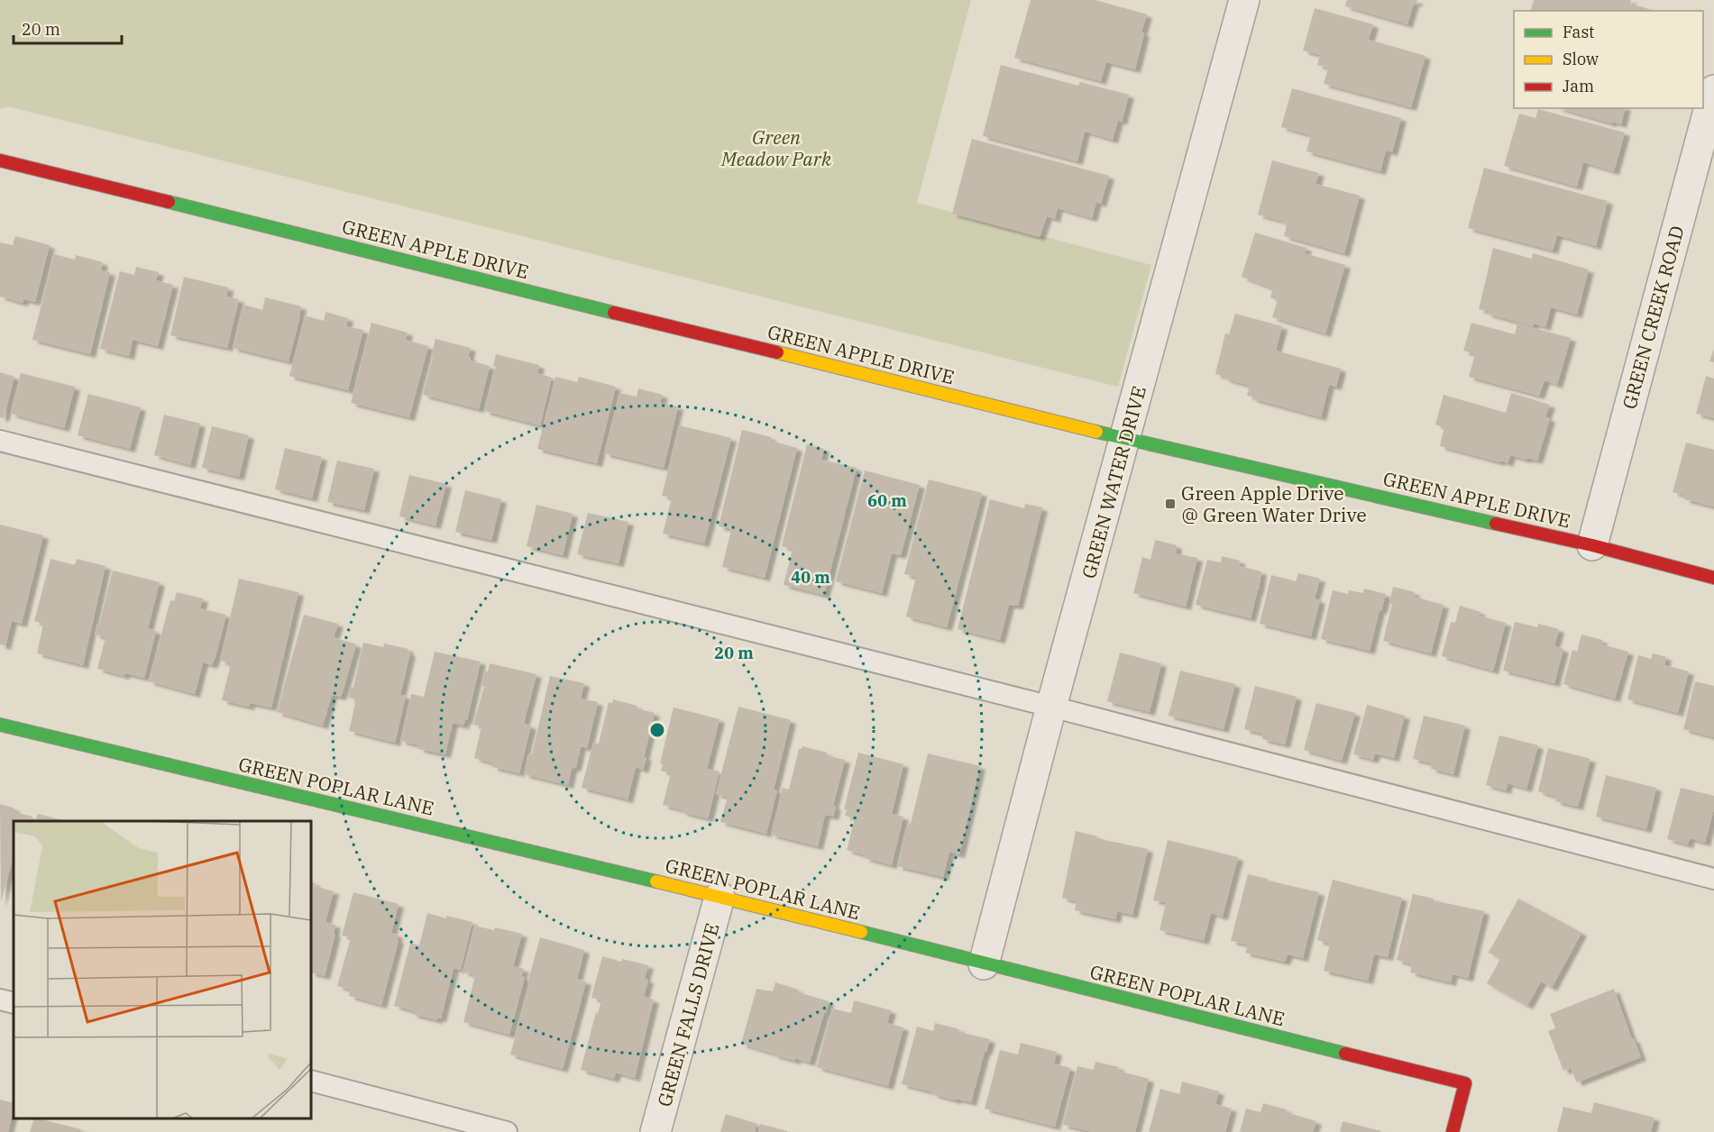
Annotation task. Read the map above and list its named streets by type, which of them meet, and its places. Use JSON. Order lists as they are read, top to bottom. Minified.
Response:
{"streets":{"street":["GREEN APPLE DRIVE","GREEN CREEK ROAD","GREEN WATER DRIVE","GREEN POPLAR LANE","GREEN FALLS DRIVE"]},"crossings":[["GREEN APPLE DRIVE","GREEN CREEK ROAD"],["GREEN APPLE DRIVE","GREEN WATER DRIVE"],["GREEN WATER DRIVE","GREEN POPLAR LANE"],["GREEN POPLAR LANE","GREEN FALLS DRIVE"]],"parks":["Green Meadow Park"],"places":{"transit":["Green Apple Drive @ Green Water Drive"]},"legend":["Fast","Slow","Jam"],"scale_bar":"20 m","rings":["60 m","40 m","20 m"]}
